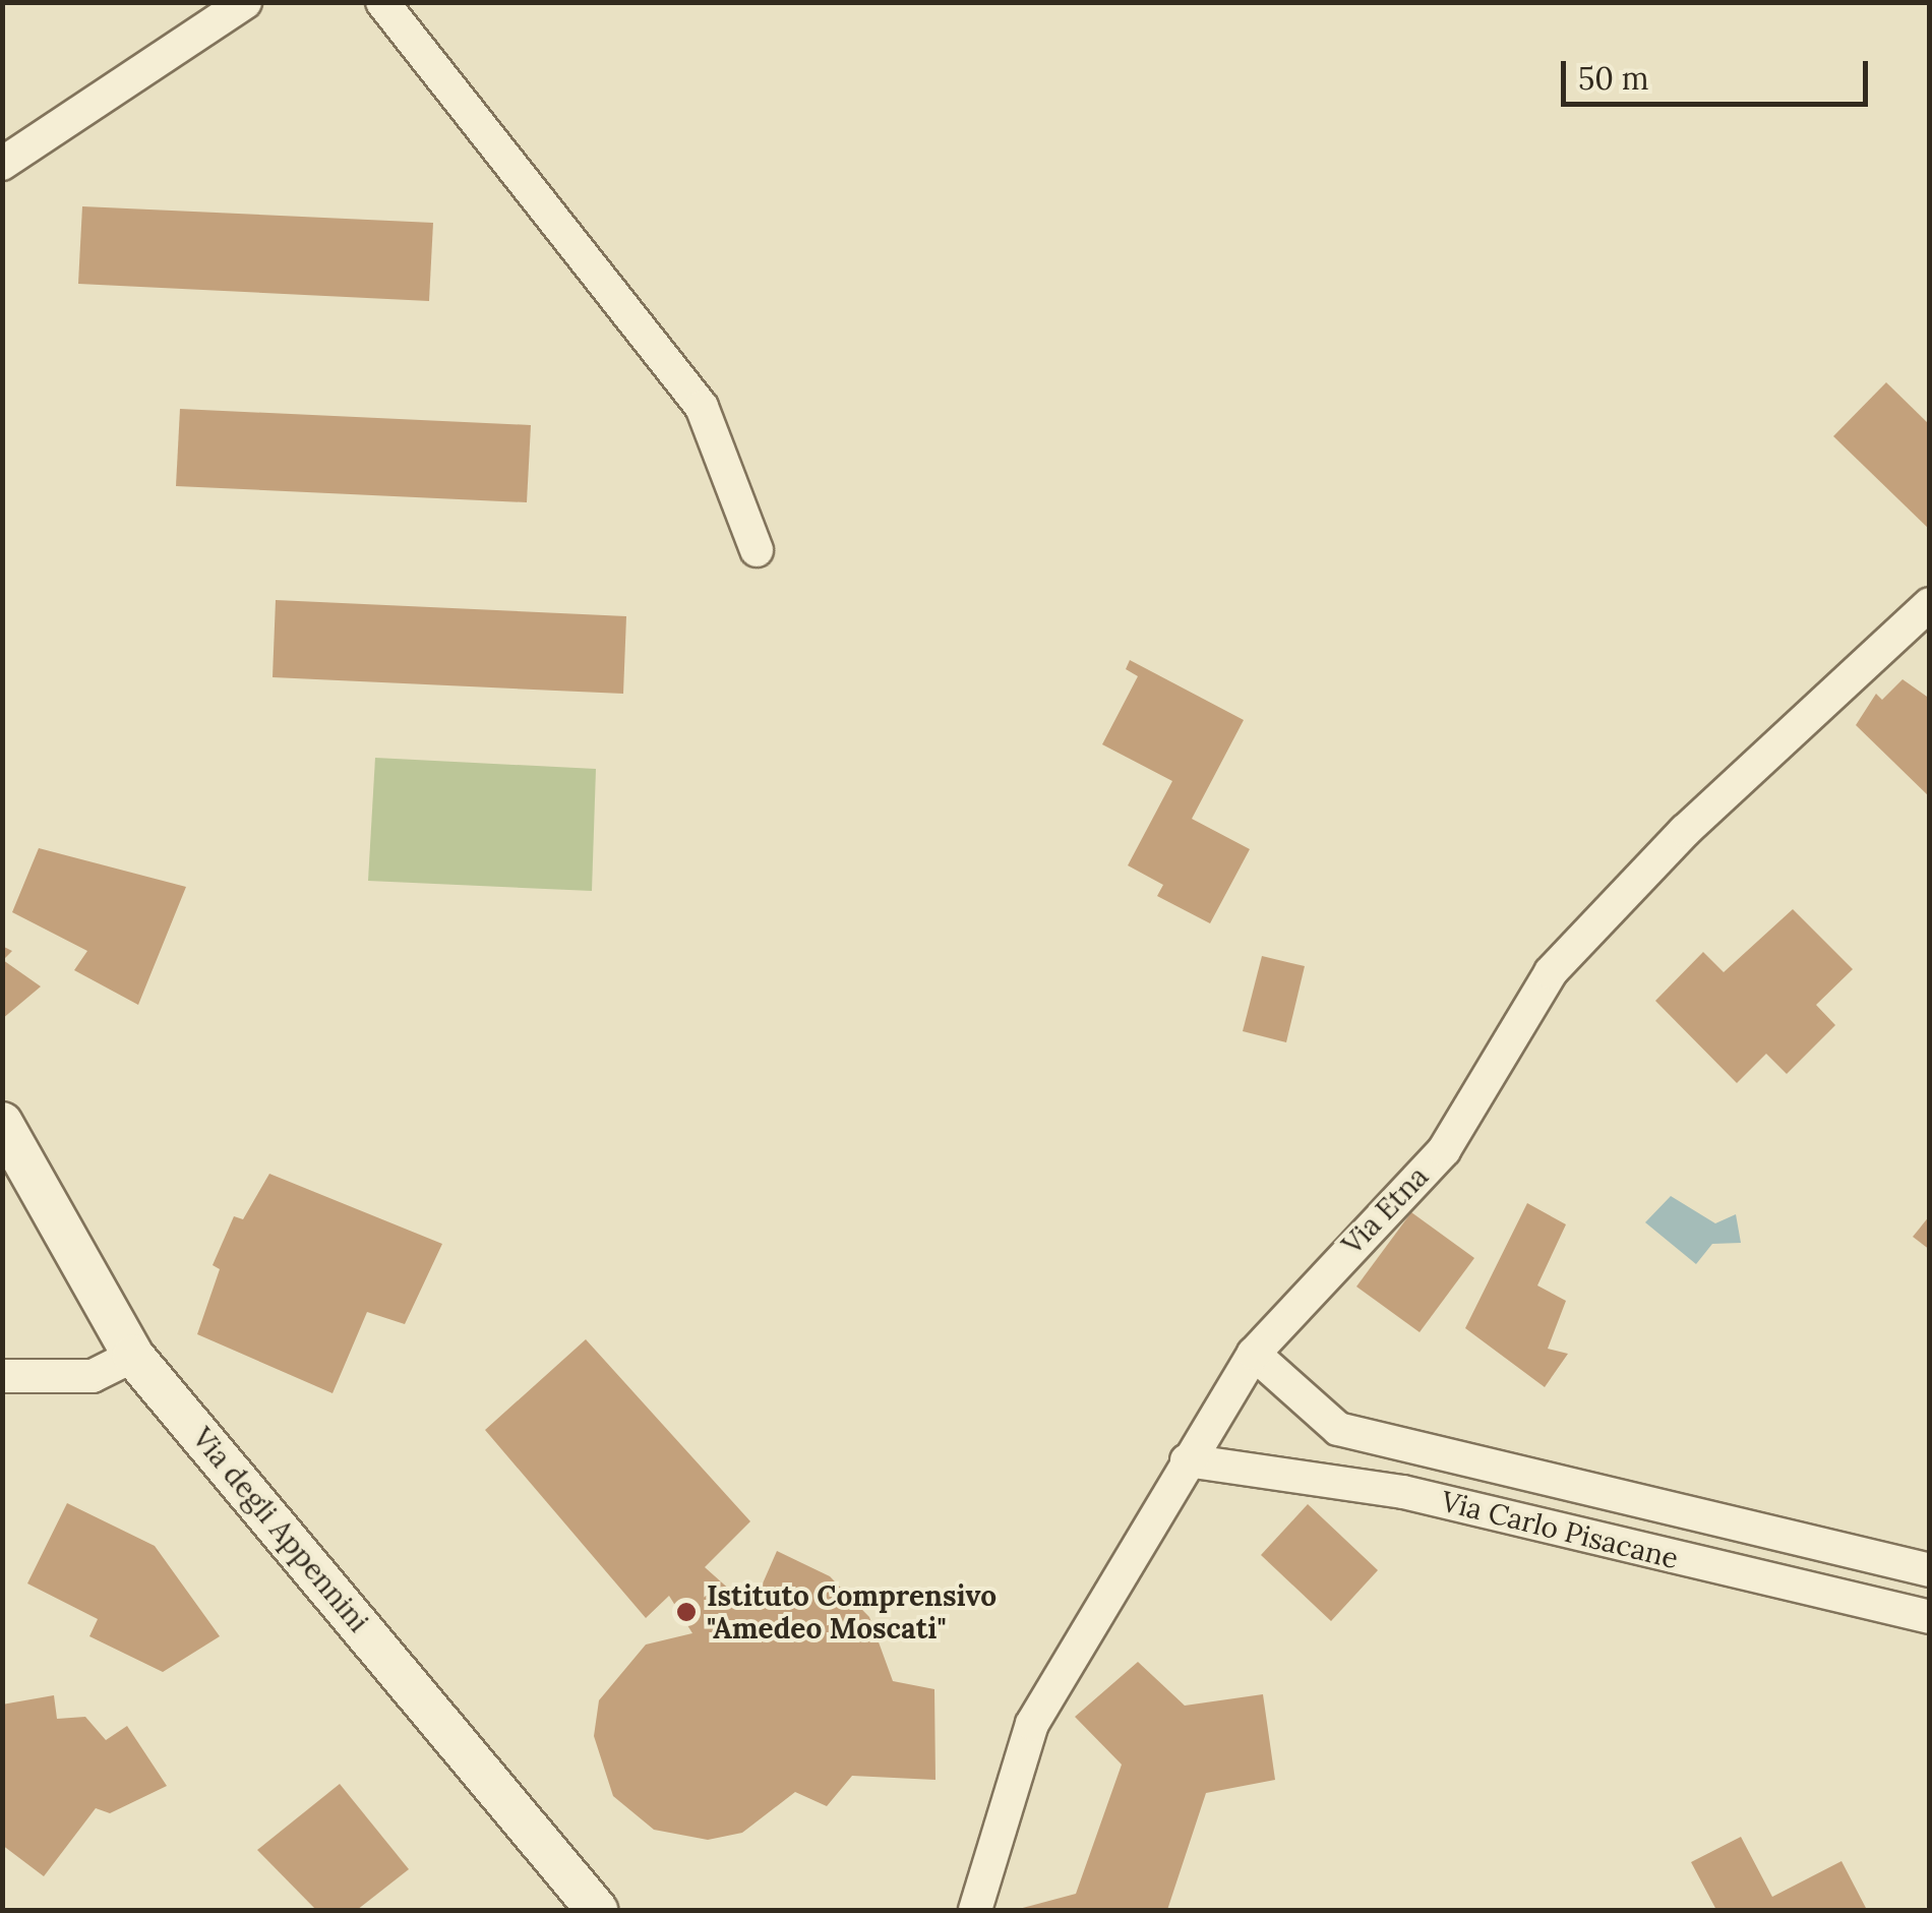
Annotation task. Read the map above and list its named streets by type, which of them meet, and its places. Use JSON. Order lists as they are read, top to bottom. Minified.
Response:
{"streets":{"street":["Via Etna","Via degli Appennini","Via Carlo Pisacane"]},"crossings":[["Via Etna","Via Carlo Pisacane"]],"places":["Istituto Comprensivo \"Amedeo Moscati\""],"scale_bar":"50 m"}
